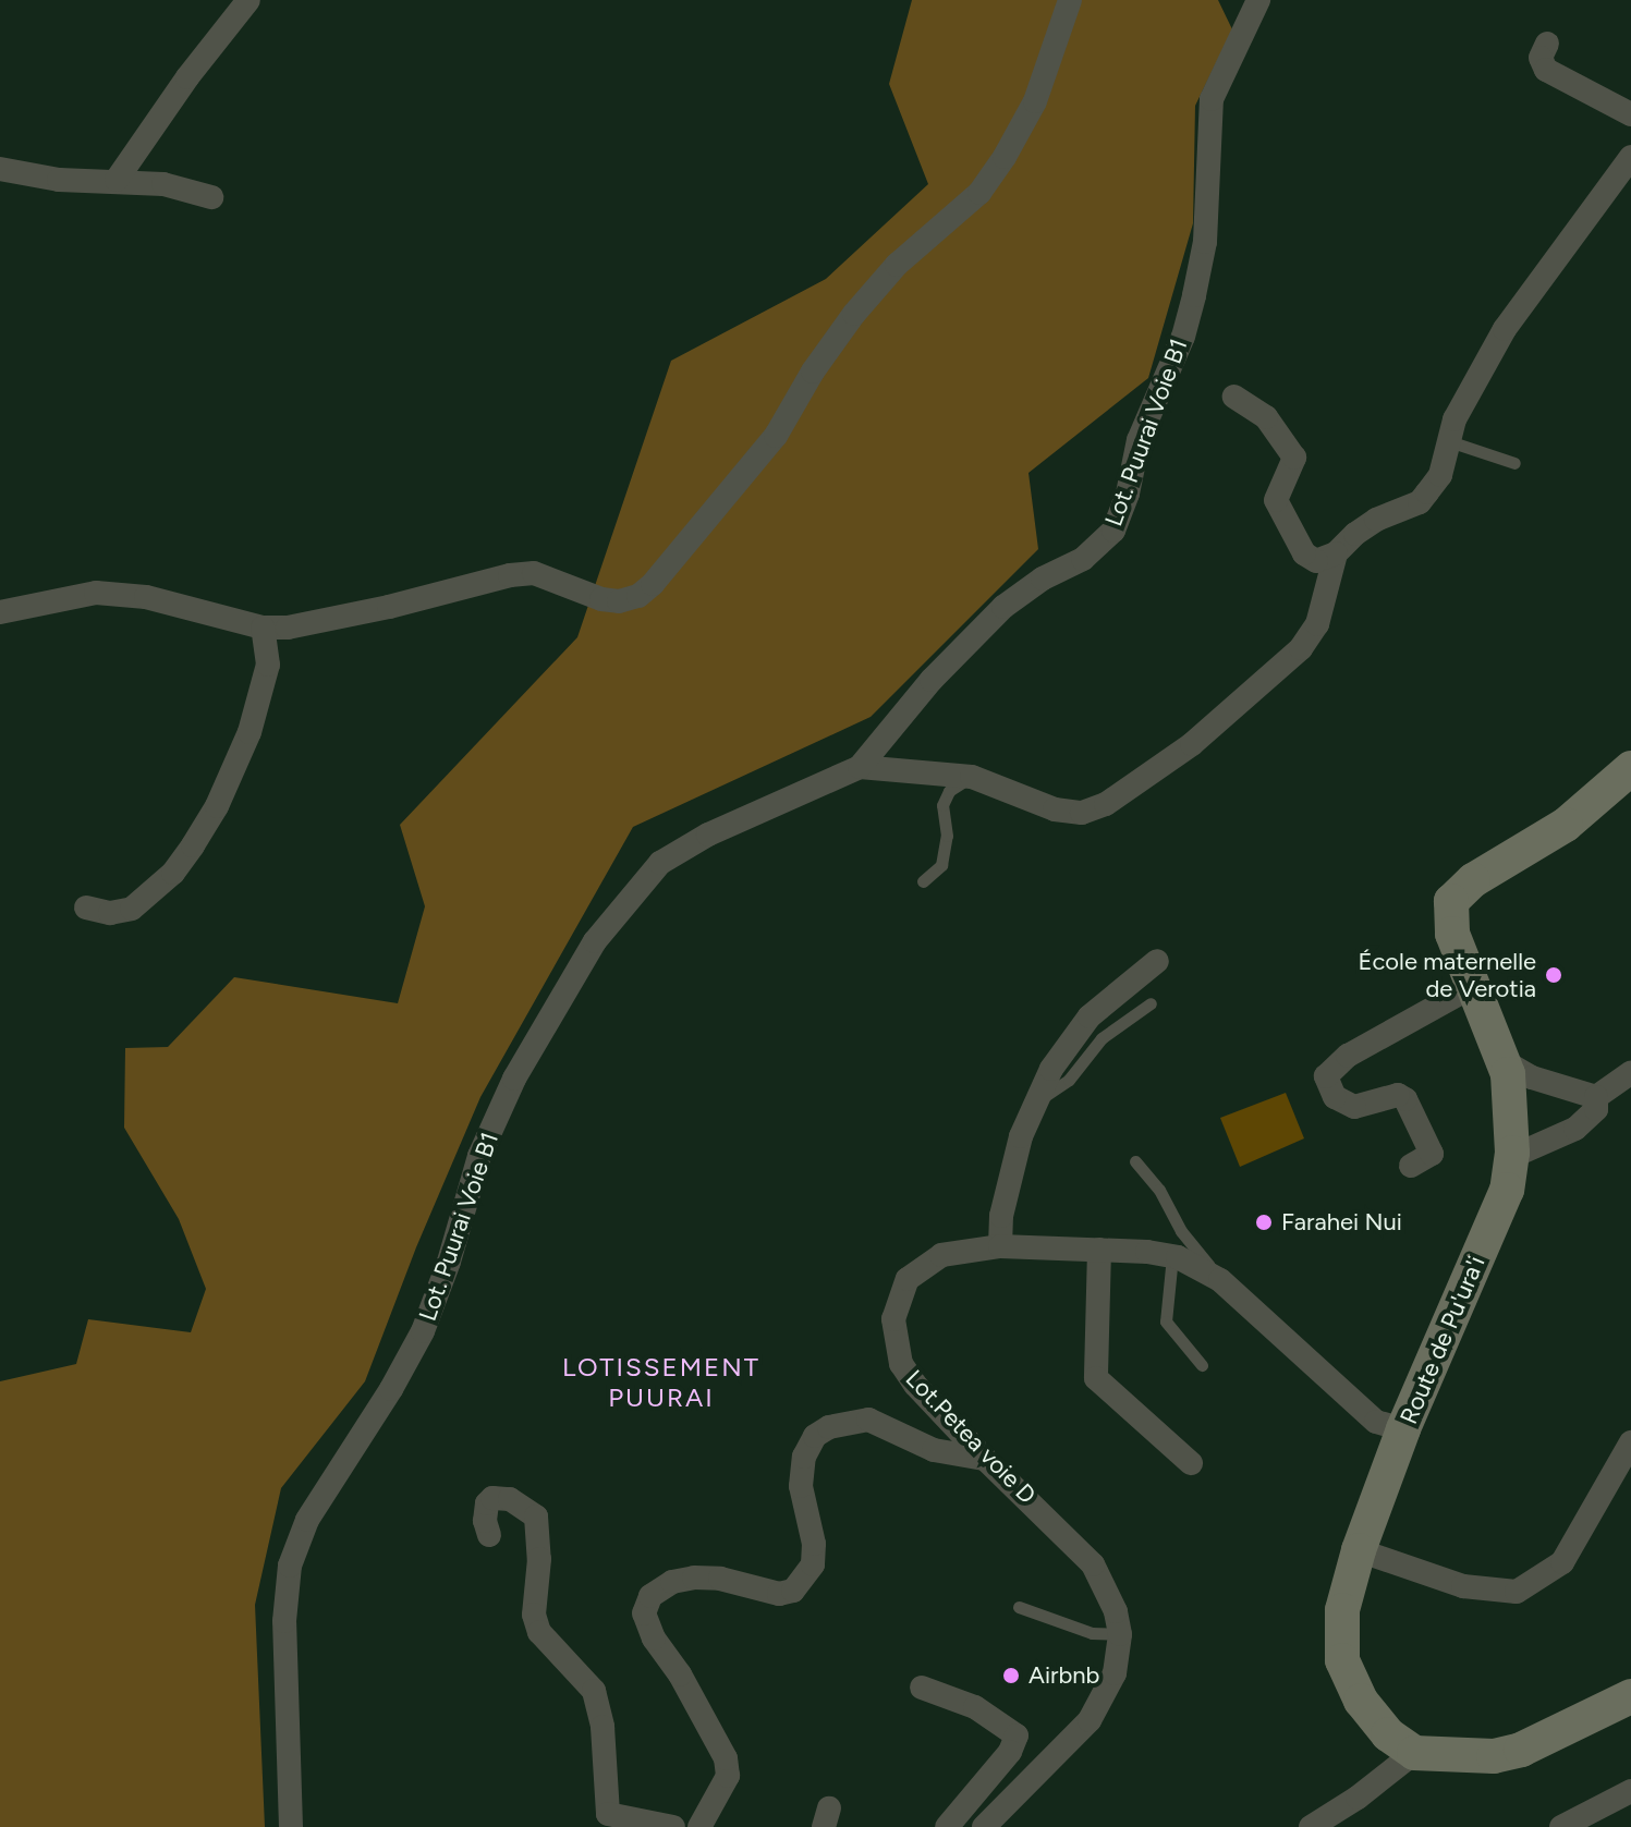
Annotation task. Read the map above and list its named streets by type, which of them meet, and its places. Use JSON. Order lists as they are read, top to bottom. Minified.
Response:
{"streets":{"main road":["Route de Pu'ura'i"],"street":["Lot. Puurai Voie B1","Lot.Petea voie D"]},"crossings":[["Route de Pu'ura'i","Lot.Petea voie D"]],"districts":["LOTISSEMENT PUURAI"],"places":["École maternelle de Verotia","Farahei Nui","Airbnb"]}
